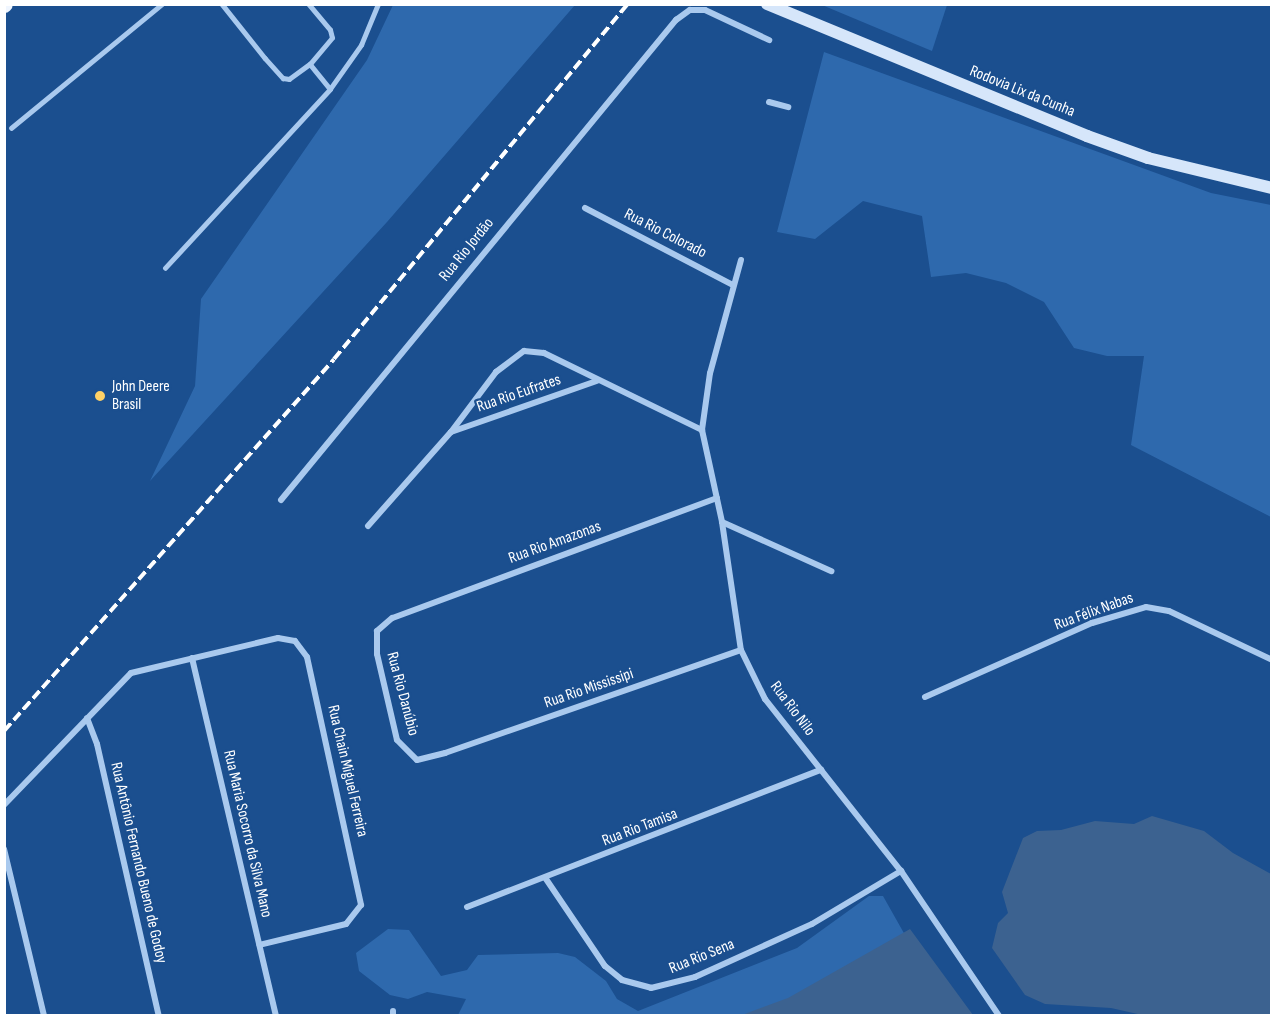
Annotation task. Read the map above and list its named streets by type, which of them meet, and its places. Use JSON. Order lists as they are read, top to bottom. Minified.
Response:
{"streets":{"main road":["Rodovia Lix da Cunha"],"street":["Rua Rio Colorado","Rua Rio Jordão","Rua Rio Eufrates","Rua Rio Amazonas","Rua Félix Nabas","Rua Rio Mississipi","Rua Rio Danúbio","Rua Rio Nilo","Rua Chain Miguel Ferreira","Rua Rio Tamisa","Rua Maria Socorro da Silva Mano","Rua Antônio Fernando Bueno de Godoy","Rua Rio Sena"]},"crossings":[["Rua Rio Colorado","Rua Rio Nilo"],["Rua Rio Eufrates","Rua Rio Nilo"],["Rua Rio Amazonas","Rua Rio Danúbio"],["Rua Rio Amazonas","Rua Rio Nilo"],["Rua Rio Mississipi","Rua Rio Danúbio"],["Rua Rio Mississipi","Rua Rio Nilo"],["Rua Rio Nilo","Rua Rio Tamisa"],["Rua Rio Nilo","Rua Rio Sena"],["Rua Chain Miguel Ferreira","Rua Maria Socorro da Silva Mano"],["Rua Rio Tamisa","Rua Rio Sena"]],"places":["John Deere Brasil"]}
